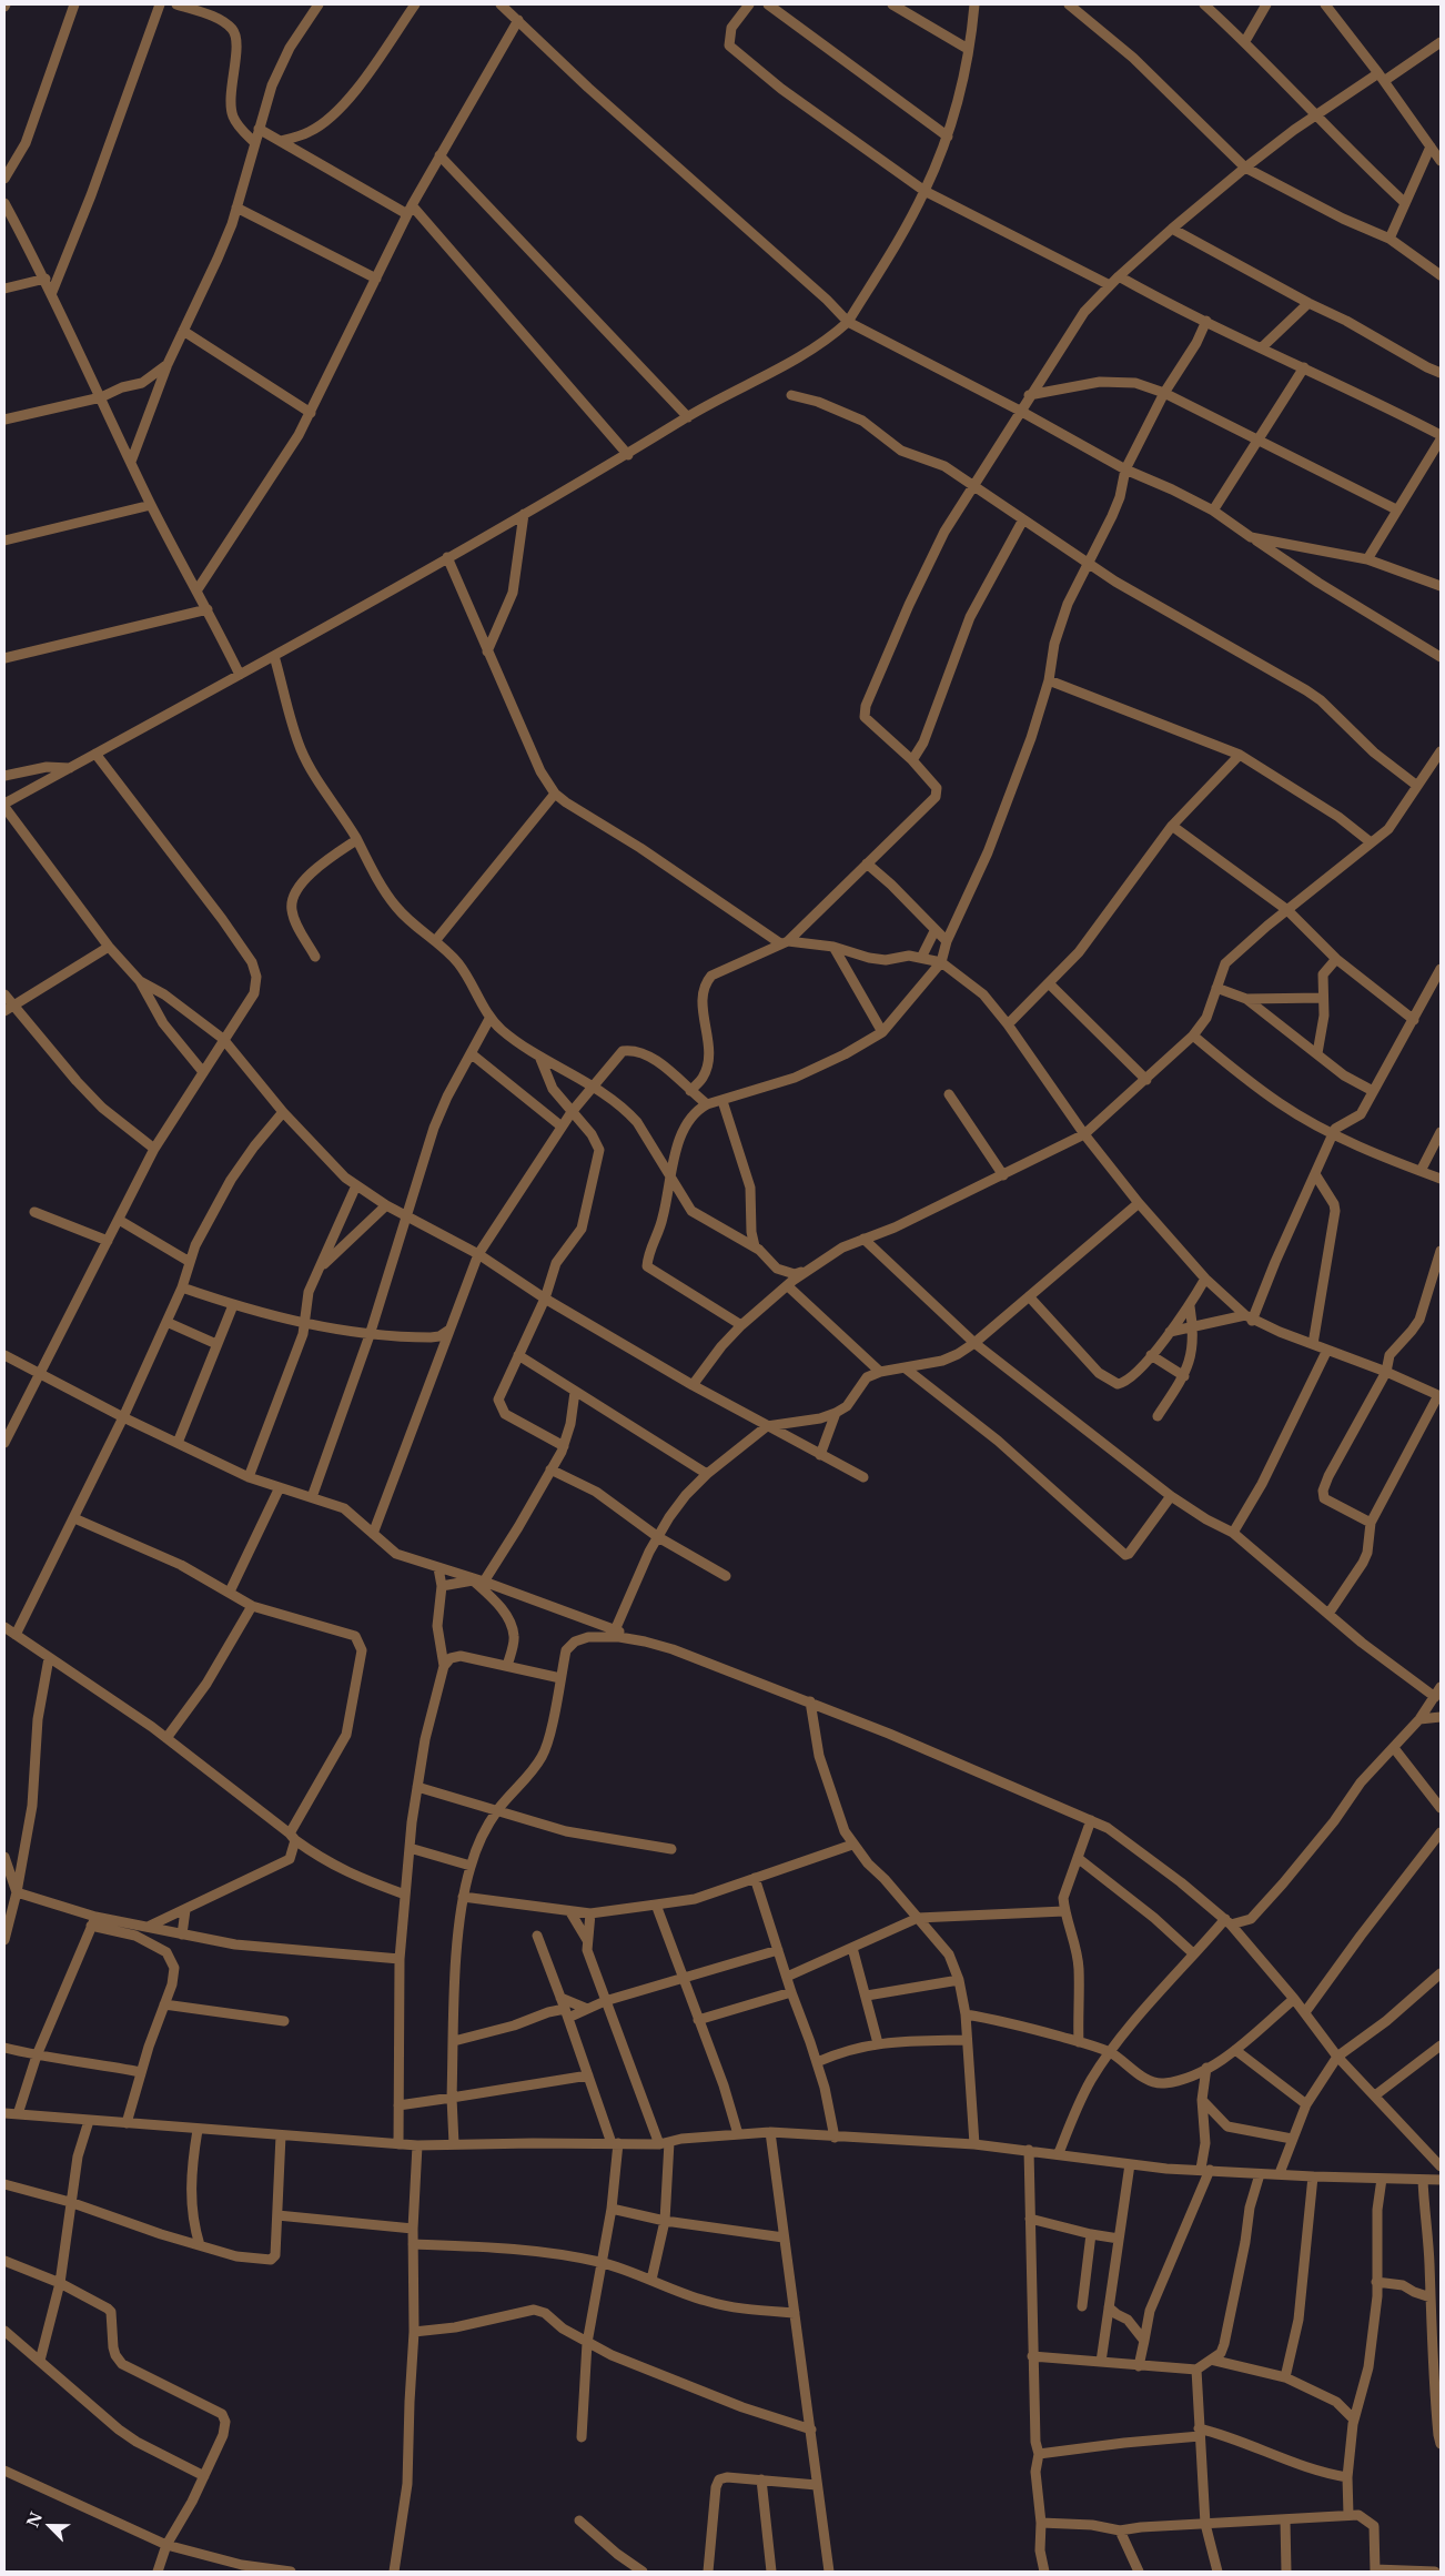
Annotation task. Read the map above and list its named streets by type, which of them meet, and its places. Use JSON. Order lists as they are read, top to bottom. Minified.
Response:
{"north":"top left"}
